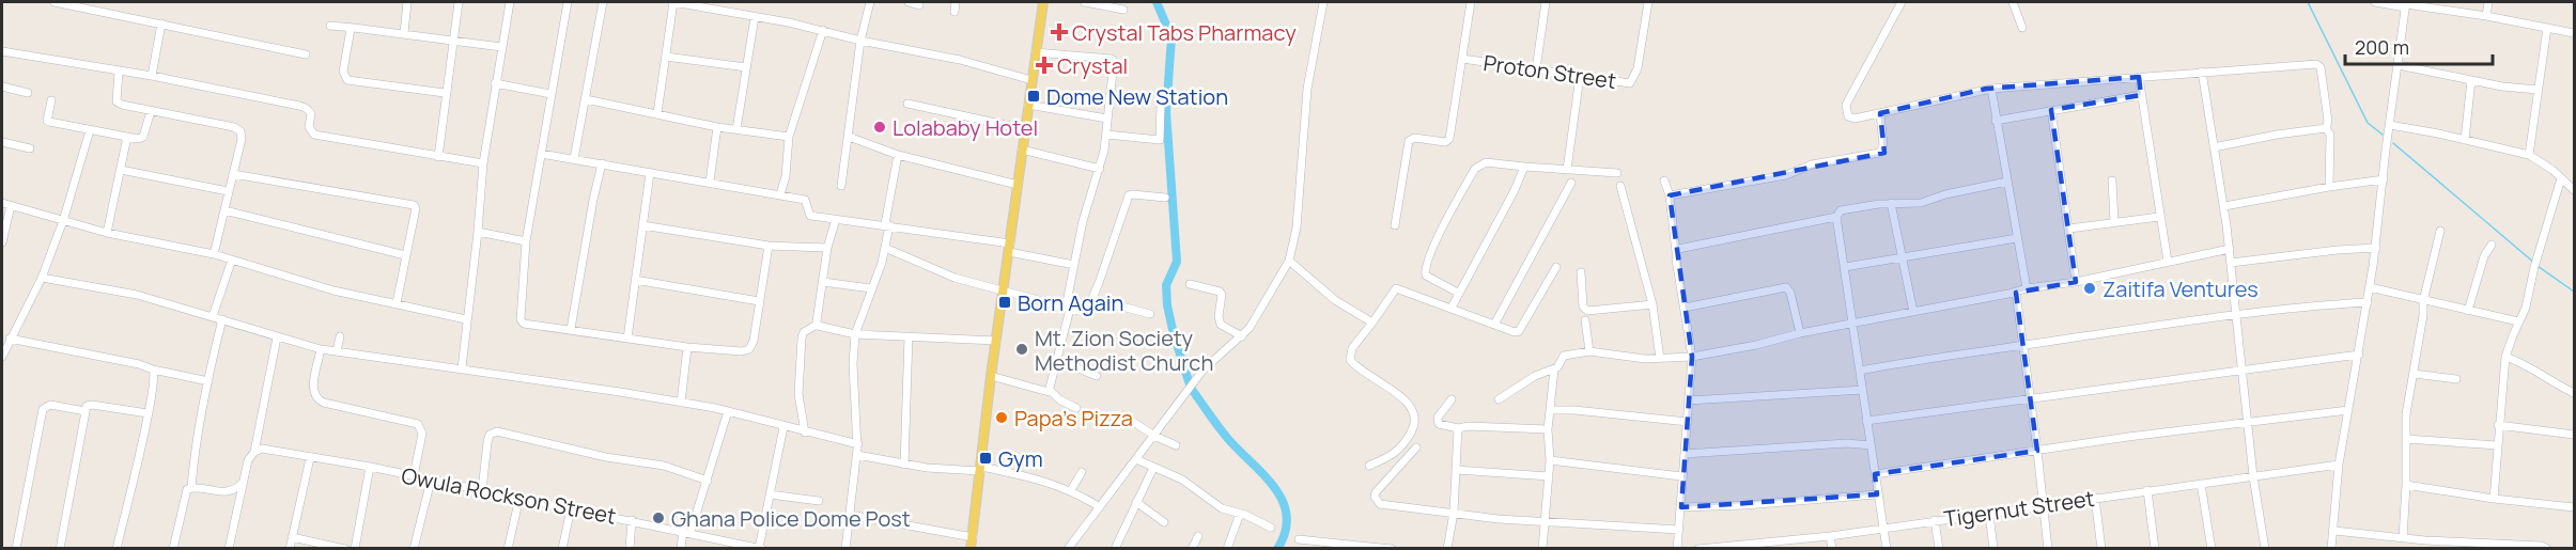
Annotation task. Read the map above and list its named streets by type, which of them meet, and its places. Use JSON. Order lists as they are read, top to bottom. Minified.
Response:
{"streets":{"street":["Proton Street","Owula Rockson Street","Tigernut Street"]},"places":{"health":["Crystal Tabs Pharmacy","Crystal"],"transit":["Dome New Station","Born Again","Gym"],"other":["Lolababy Hotel","Zaitifa Ventures","Mt. Zion Society Methodist Church","Papa's Pizza","Ghana Police Dome Post"]},"scale_bar":"200 m"}
